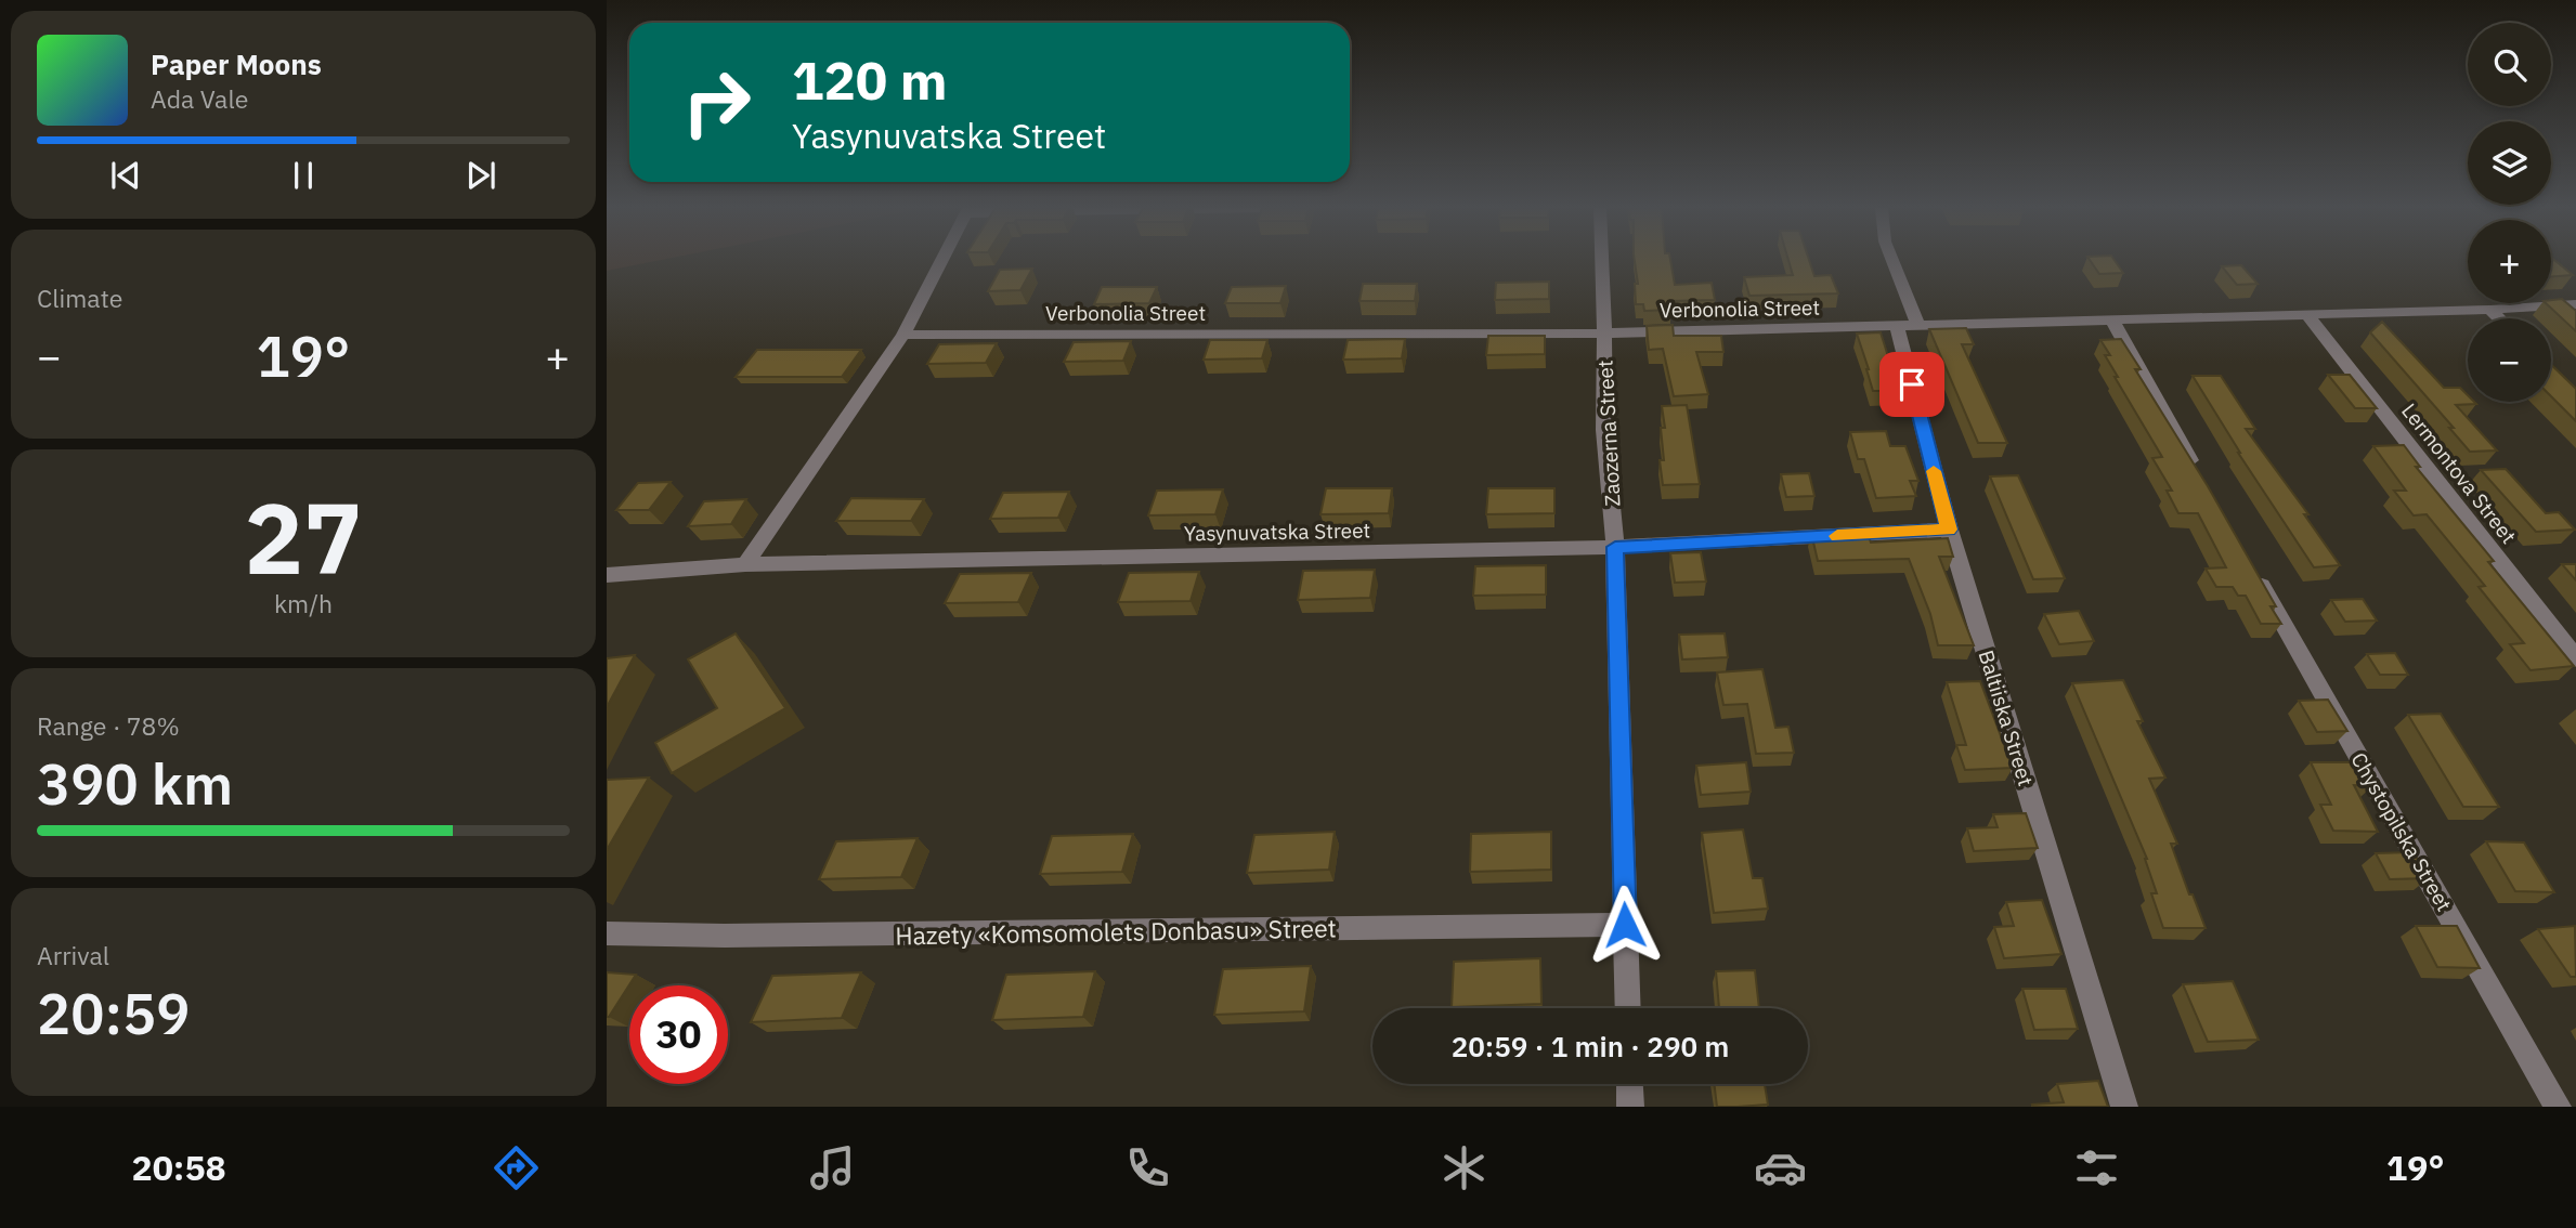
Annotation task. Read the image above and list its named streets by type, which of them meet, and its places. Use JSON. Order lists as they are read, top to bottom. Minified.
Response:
{"streets":{"street":["Verbonolia Street","Zaozerna Street","Lermontova Street","Yasynuvatska Street","Baltiiska Street","Chystopilska Street","Hazety «Komsomolets Donbasu» Street"]},"crossings":[["Verbonolia Street","Zaozerna Street"],["Verbonolia Street","Lermontova Street"],["Verbonolia Street","Baltiiska Street"],["Zaozerna Street","Yasynuvatska Street"],["Zaozerna Street","Hazety «Komsomolets Donbasu» Street"],["Yasynuvatska Street","Baltiiska Street"]],"page":{"map_buttons":["+","−"],"turn":["120 m","Yasynuvatska Street"],"song":["Paper Moons","Ada Vale"],"tile":["Climate",["27","km/h"],["Range · 78%","390 km"],["Arrival","20:59"]],"heat":["−","19°","+"],"limit":"30","trip":"20:59 · 1 min · 290 m","tabs":["20:58","19°"]}}
